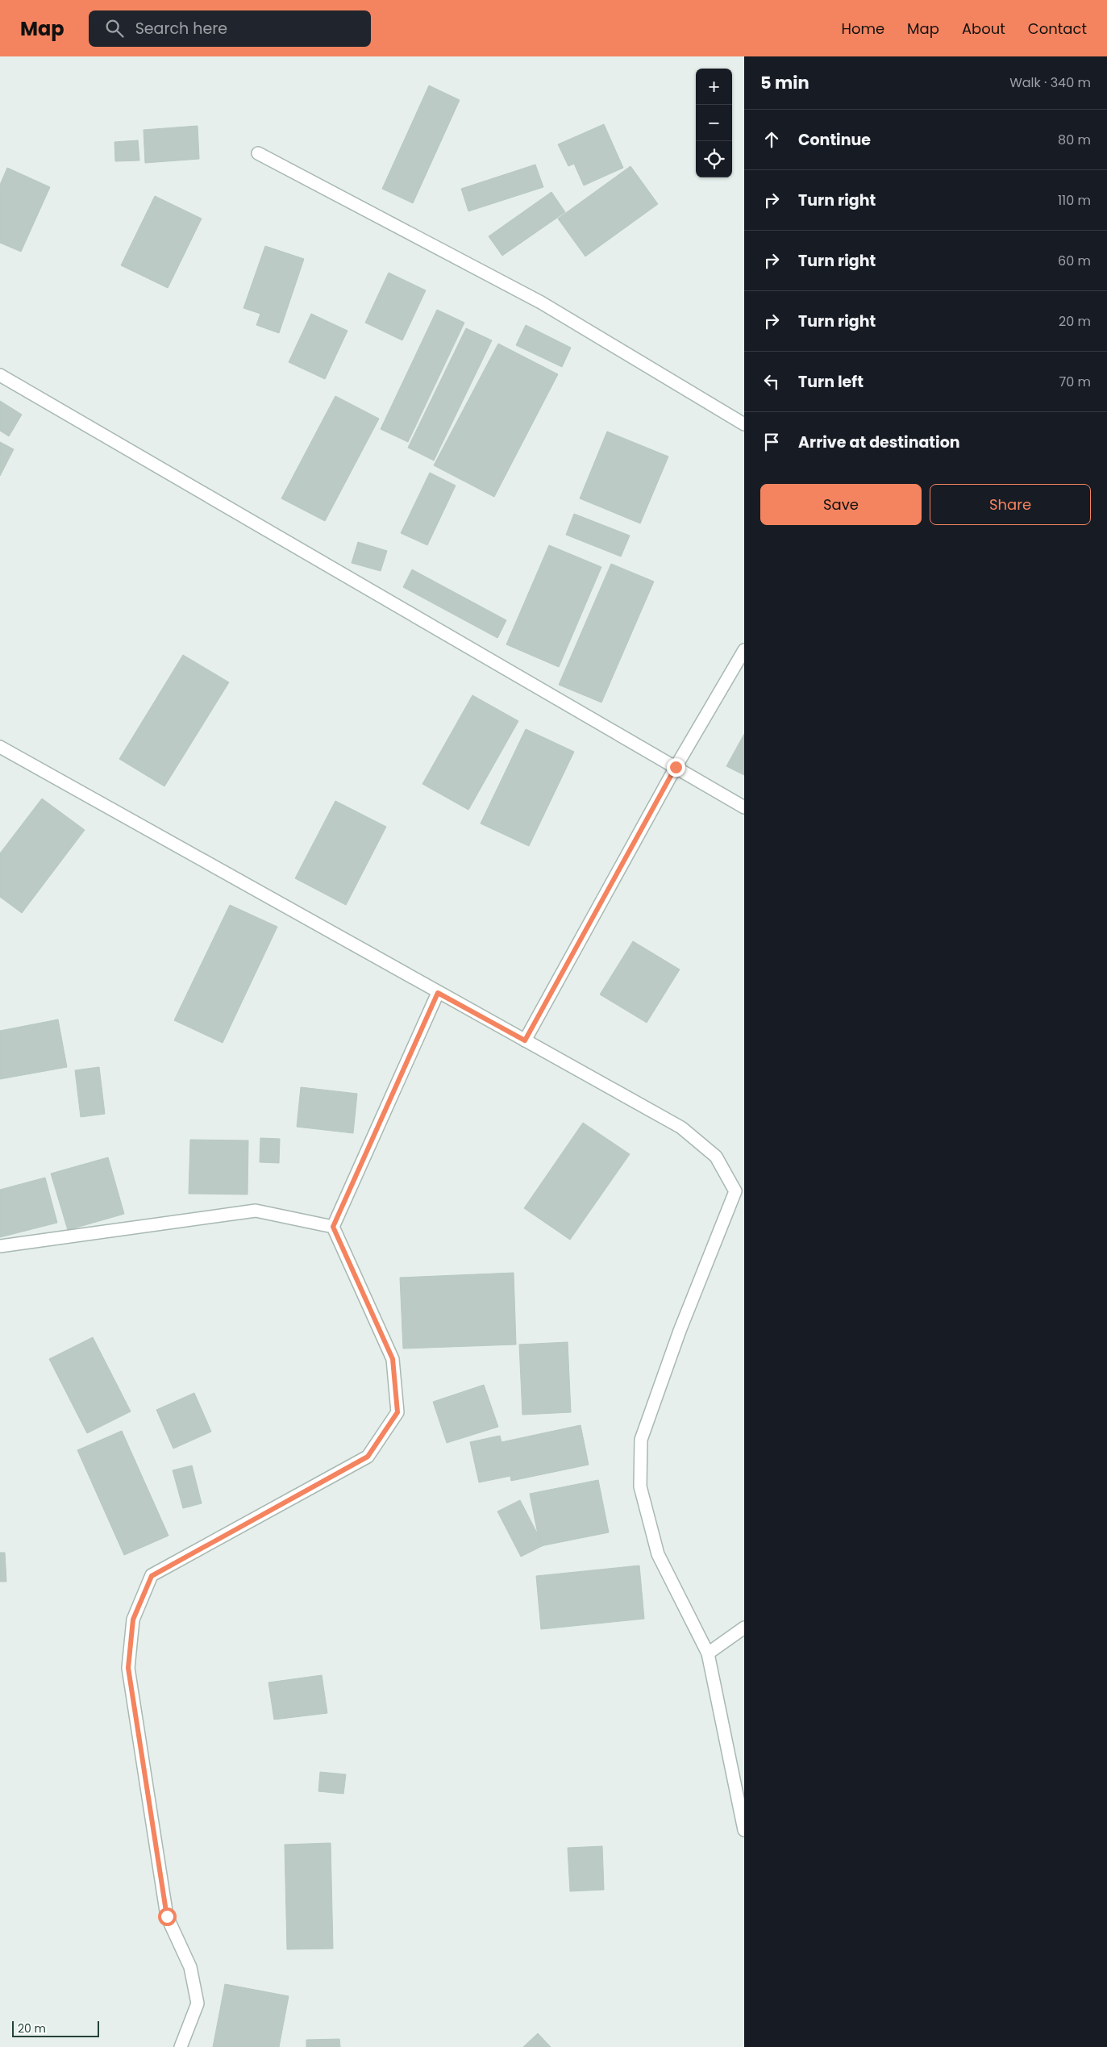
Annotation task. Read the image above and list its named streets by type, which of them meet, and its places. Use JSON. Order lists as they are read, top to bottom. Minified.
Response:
{"scale_bar":"20 m","page":{"header":"Map","search":"Search here","nav":["Home","Map","About","Contact"],"heading":["5 min","Walk · 340 m"],"map_buttons":["+","−"],"list":[["Continue","80 m"],["Turn right","110 m"],["Turn right","60 m"],["Turn right","20 m"],["Turn left","70 m"],"Arrive at destination"],"buttons":["Save","Share"],"scale":"20 m"}}
